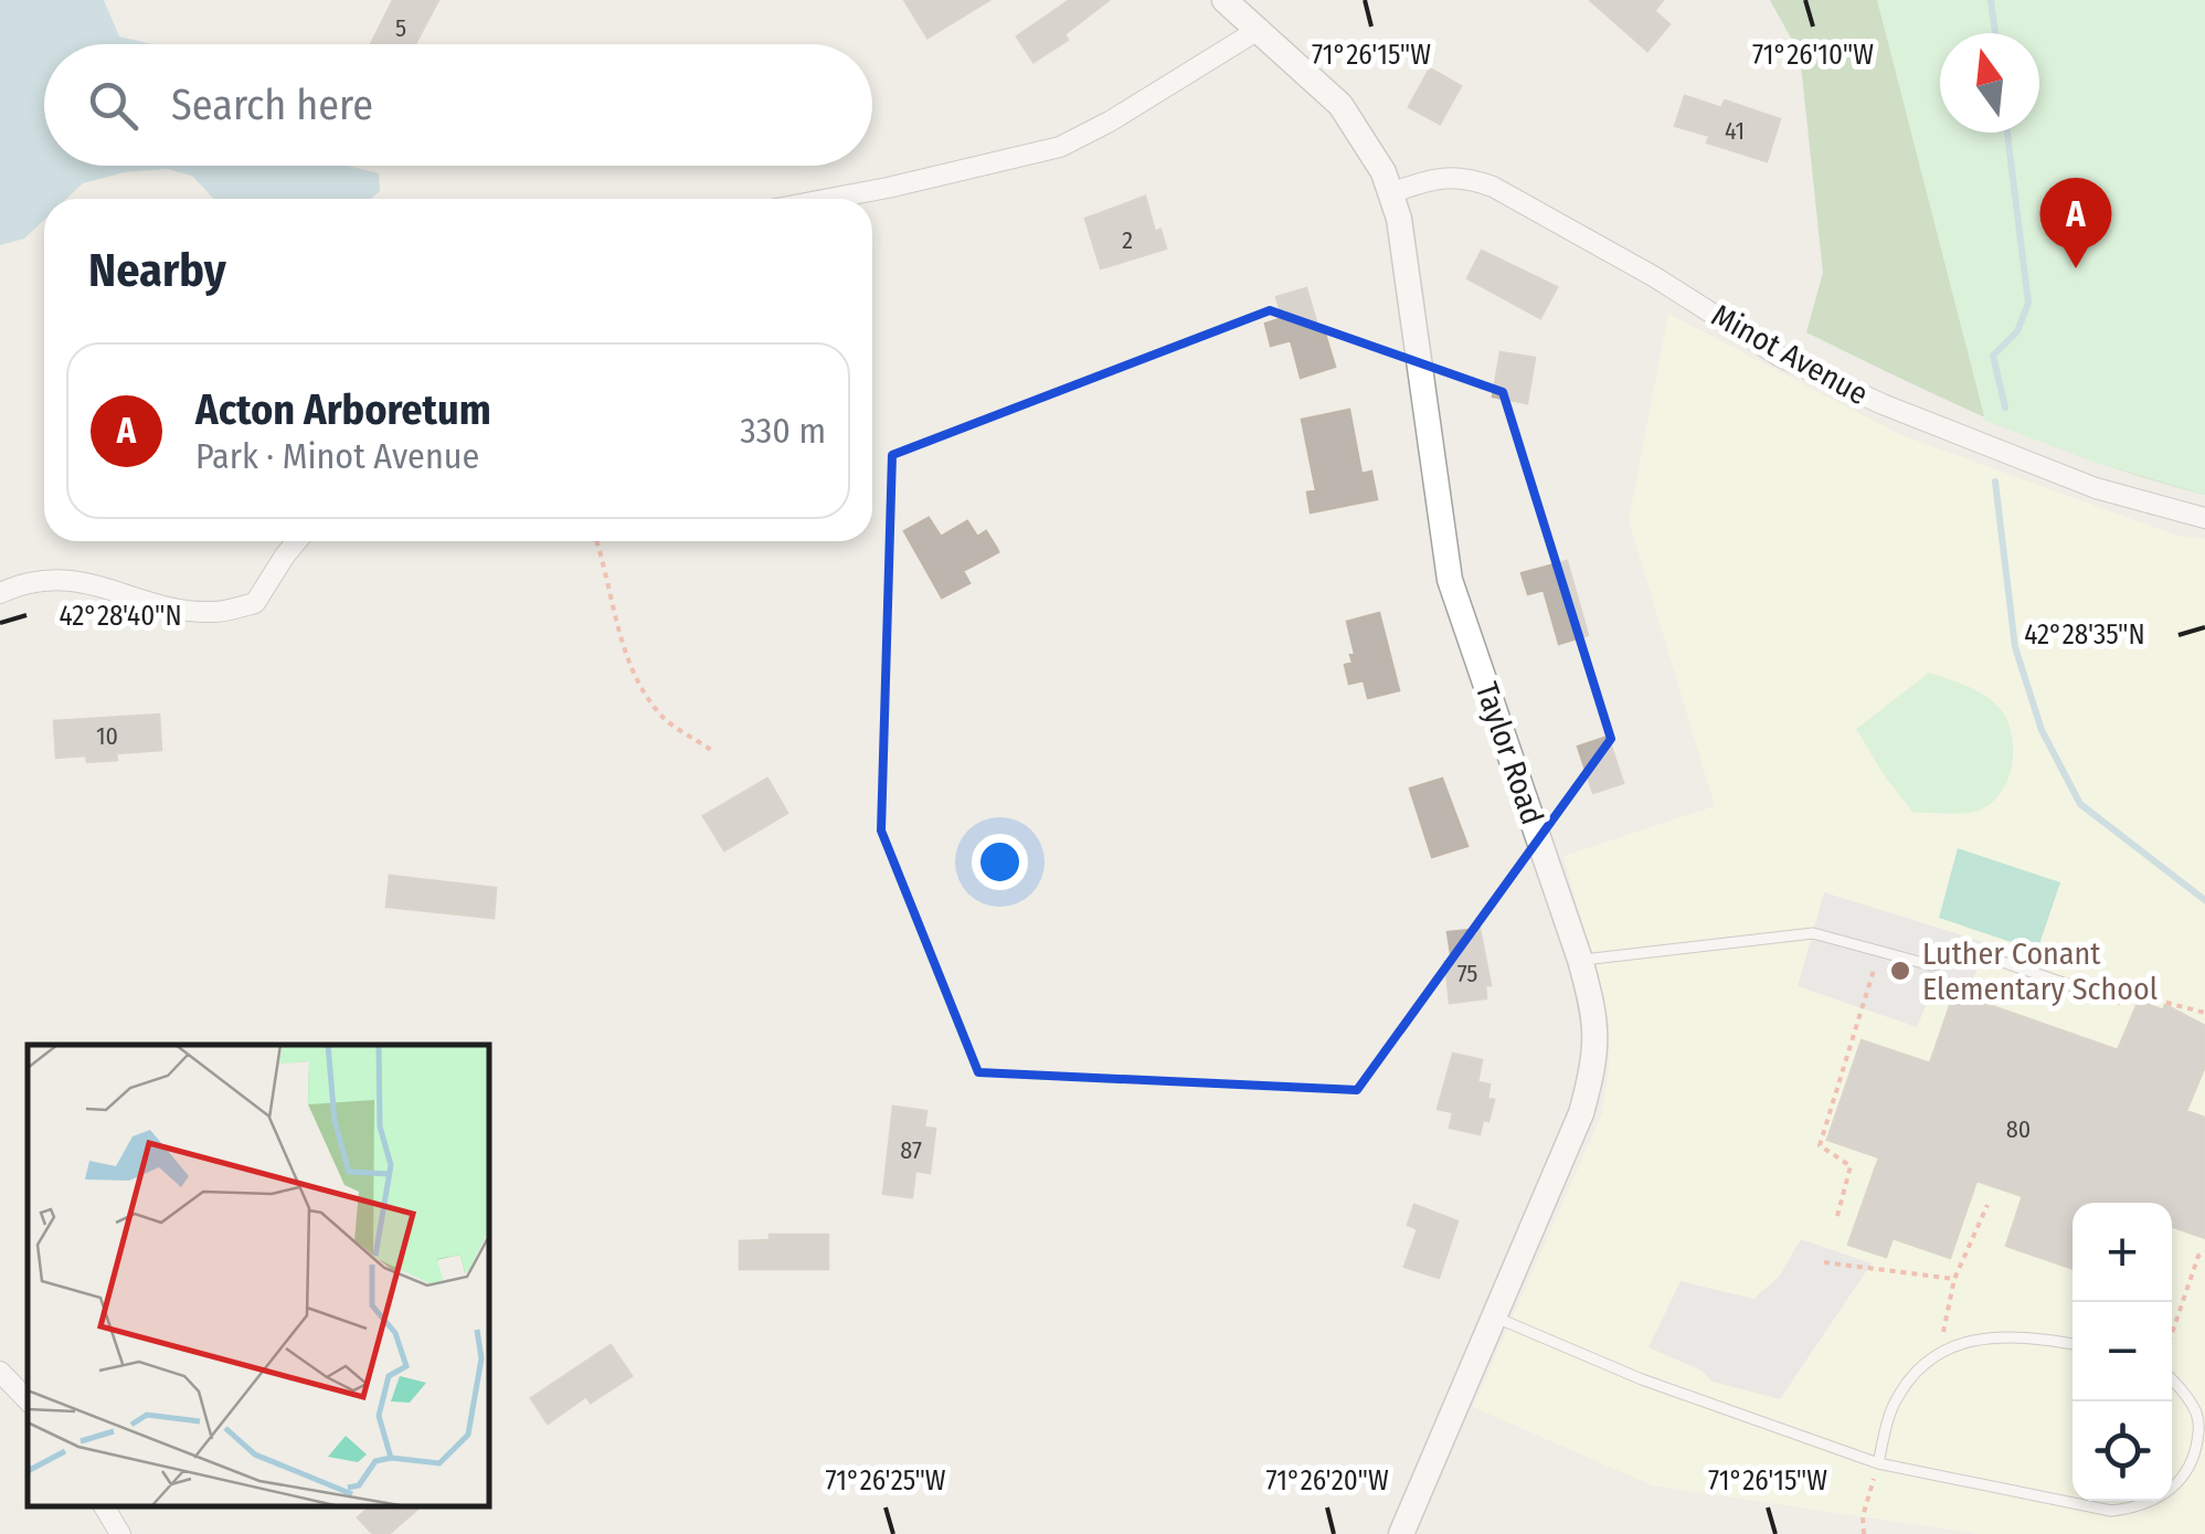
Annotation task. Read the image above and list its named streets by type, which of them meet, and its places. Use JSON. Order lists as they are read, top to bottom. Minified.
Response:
{"streets":{"street":["Minot Avenue","Taylor Road"]},"crossings":[["Minot Avenue","Taylor Road"]],"places":["Luther Conant Elementary School"],"house_numbers":["5","41","2","10","75","80","87"],"north":"top","page":{"search":"Search here","pins":"A","heading":"Nearby","list":[{"mark":"A","name":"Acton Arboretum","note":"Park · Minot Avenue","value":"330 m"}],"map_buttons":["+","−"]},"coordinates":["71°26'15\"W","71°26'10\"W","42°28'40\"N","42°28'35\"N","71°26'25\"W","71°26'20\"W"]}
